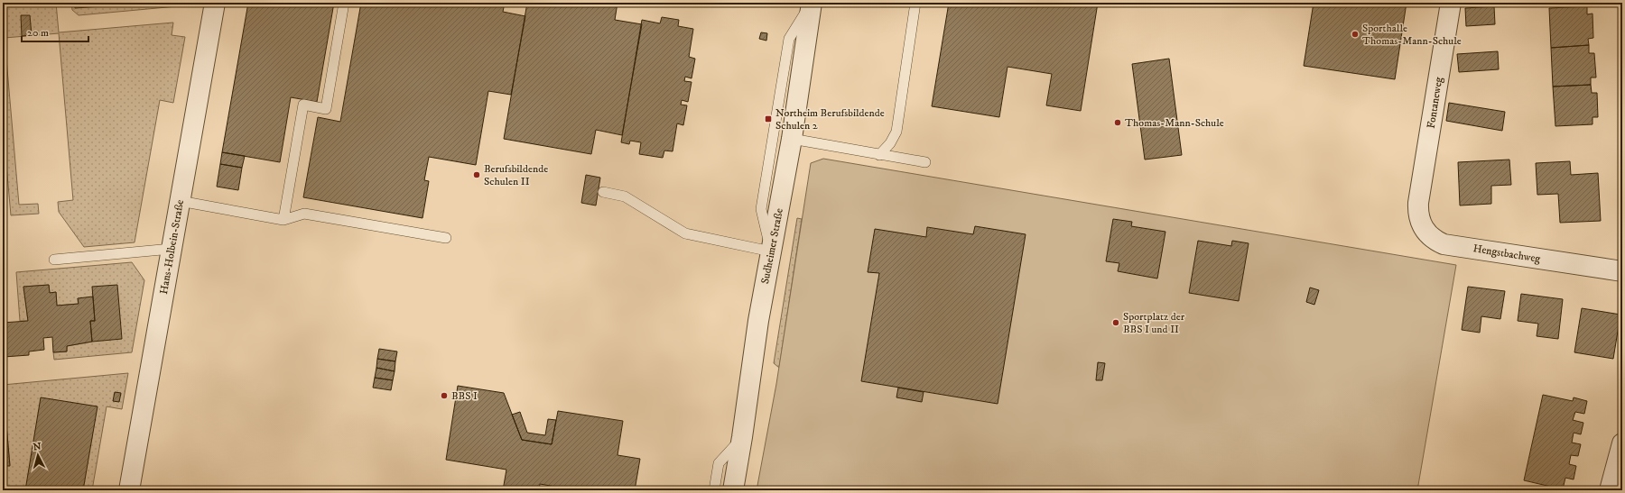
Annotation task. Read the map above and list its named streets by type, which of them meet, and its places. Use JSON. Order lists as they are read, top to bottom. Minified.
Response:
{"streets":{"street":["Fontaneweg","Sudheimer Straße","Hans-Holbein-Straße","Hengstbachweg"]},"crossings":[["Fontaneweg","Hengstbachweg"]],"places":{"other":["Sporthalle Thomas-Mann-Schule","Thomas-Mann-Schule","Berufsbildende Schulen II","Sportplatz der BBS I und II","BBS I"],"transit":["Northeim Berufsbildende Schulen 2"]},"scale_bar":"20 m","north":"top"}
